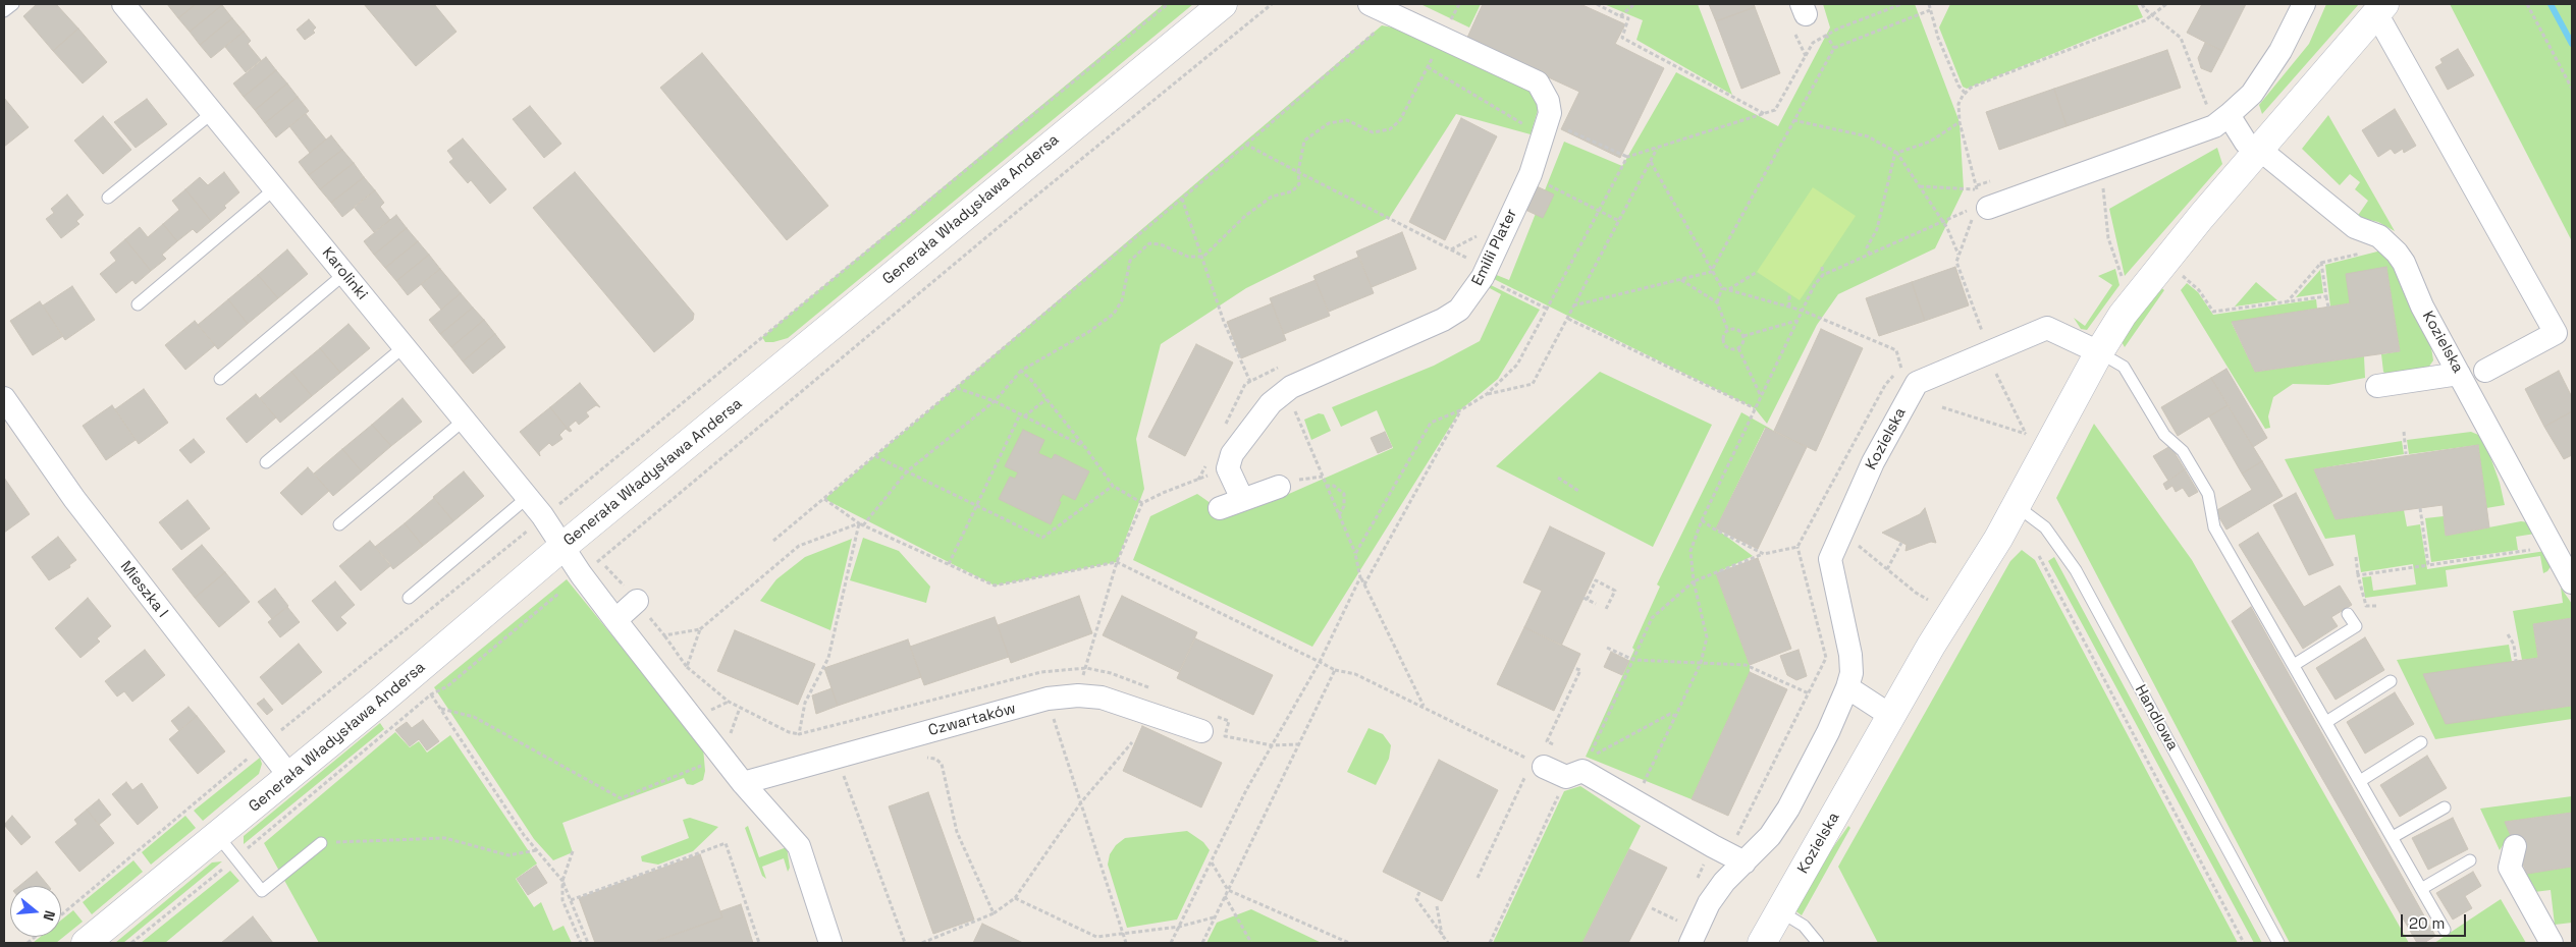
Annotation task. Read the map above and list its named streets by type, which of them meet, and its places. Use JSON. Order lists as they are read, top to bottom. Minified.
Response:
{"streets":{"street":["Generała Władysława Andersa","Emilii Plater","Karolinki","Kozielska","Mieszka I","Czwartaków"],"lane":["Handlowa"]},"crossings":[["Generała Władysława Andersa","Karolinki"],["Generała Władysława Andersa","Mieszka I"],["Kozielska","Handlowa"]],"scale_bar":"20 m","north":"right"}
